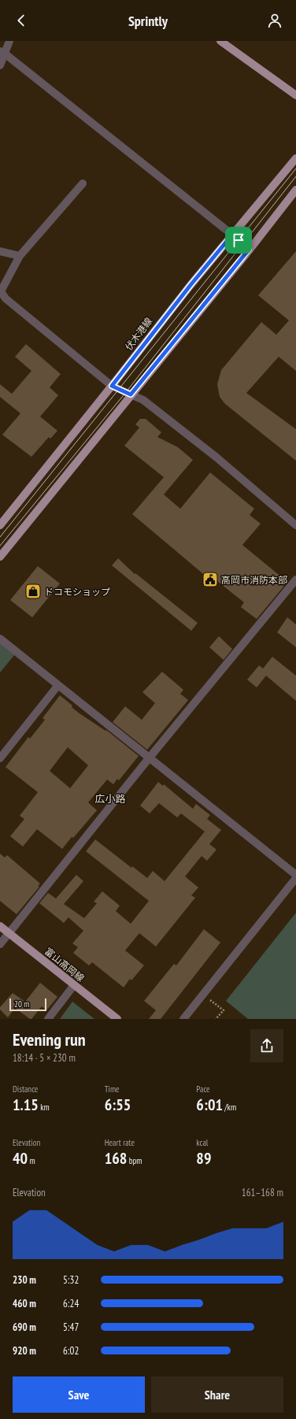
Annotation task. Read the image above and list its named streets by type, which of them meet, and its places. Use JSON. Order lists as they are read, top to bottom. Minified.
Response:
{"streets":{"main road":["伏木港線","富山高岡線"]},"districts":["広小路"],"places":{"public building":["高岡市消防本部"],"shop":["ドコモショップ"]},"scale_bar":"20 m","page":{"header":"Sprintly","scale":"20 m","heading":["Evening run","18:14 · 5 × 230 m"],"stats":[["Distance","1.15 km"],["Time","6:55"],["Pace","6:01 /km"],["Elevation","40 m"],["Heart rate","168 bpm"],["kcal","89"]],"chart":["Elevation","161–168 m"],"list":[{"name":"230 m","note":"5:32"},{"name":"460 m","note":"6:24"},{"name":"690 m","note":"5:47"},{"name":"920 m","note":"6:02"}],"buttons":["Save","Share"]}}
